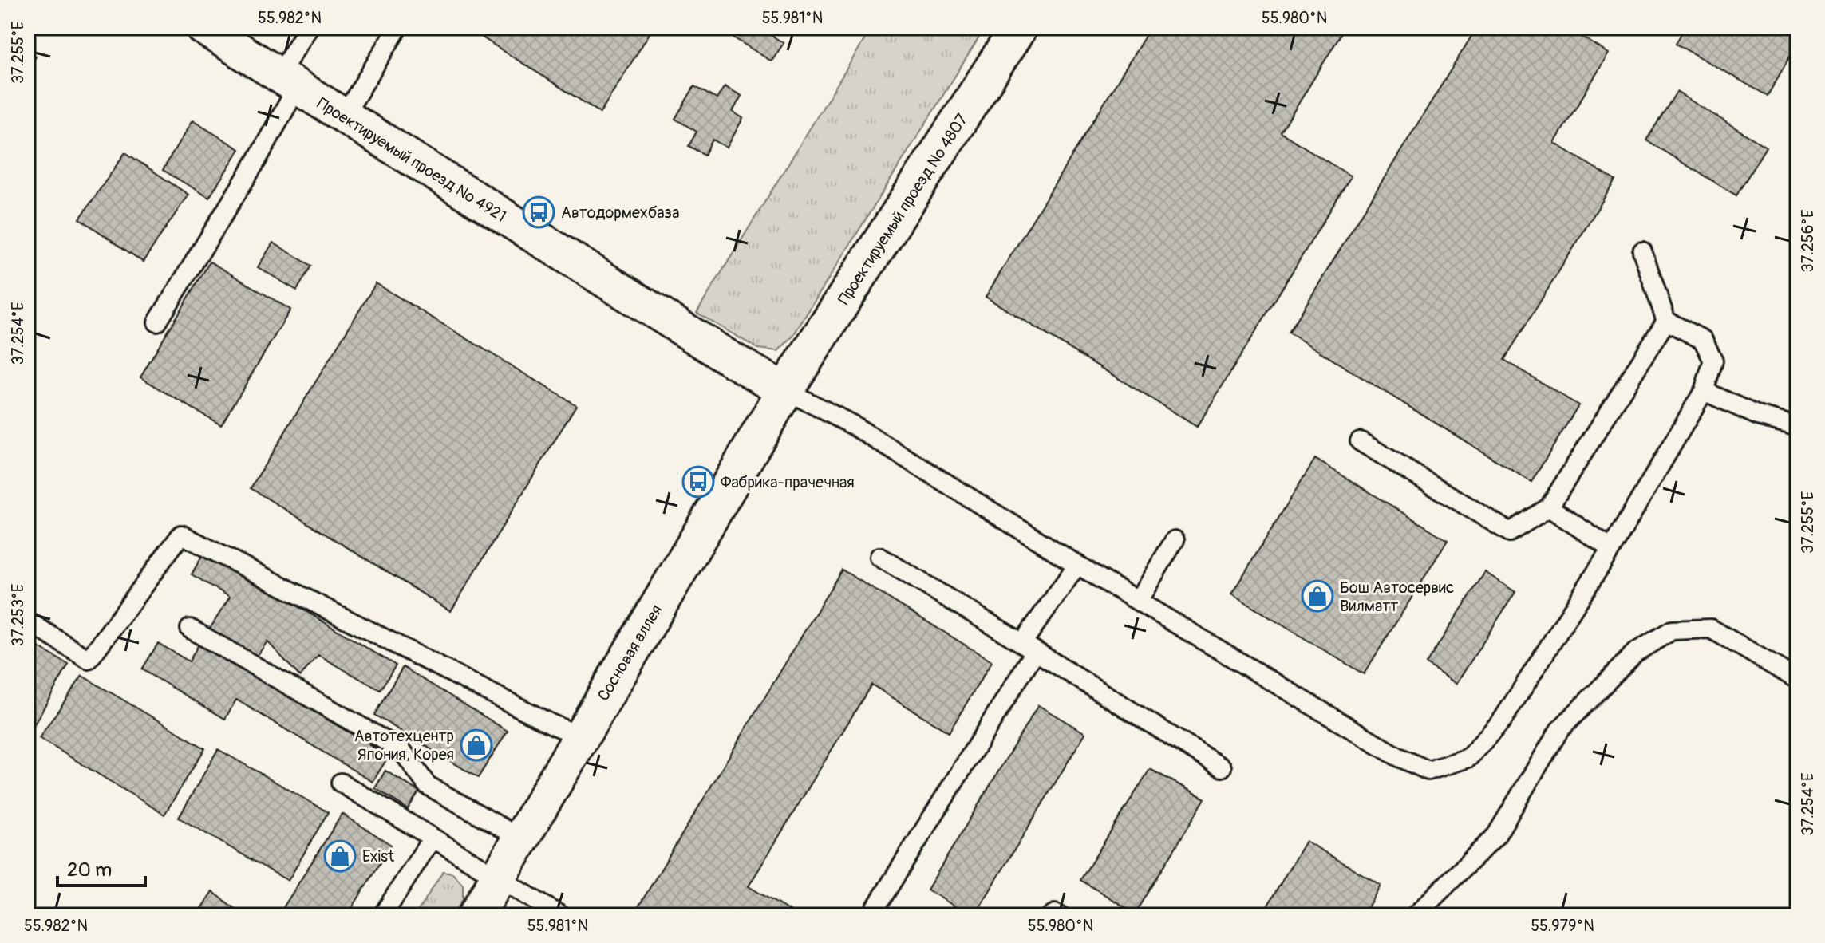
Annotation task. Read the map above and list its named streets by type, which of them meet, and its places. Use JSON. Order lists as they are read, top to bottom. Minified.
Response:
{"streets":{"main road":["Проектируемый проезд № 4807","Сосновая аллея"],"street":["Проектируемый проезд № 4921"]},"crossings":[["Проектируемый проезд № 4921","Проектируемый проезд № 4807"],["Проектируемый проезд № 4921","Сосновая аллея"],["Проектируемый проезд № 4807","Сосновая аллея"]],"places":{"bus stop":["Автодормехбаза","Фабрика-прачечная"],"shop":["Бош Автосервис Вилматт","Автотехцентр Япония, Корея","Exist"]},"scale_bar":"20 m","coordinates":["55.982°N","55.981°N","55.980°N","37.255°E","37.256°E","37.254°E","37.253°E","55.979°N"]}
